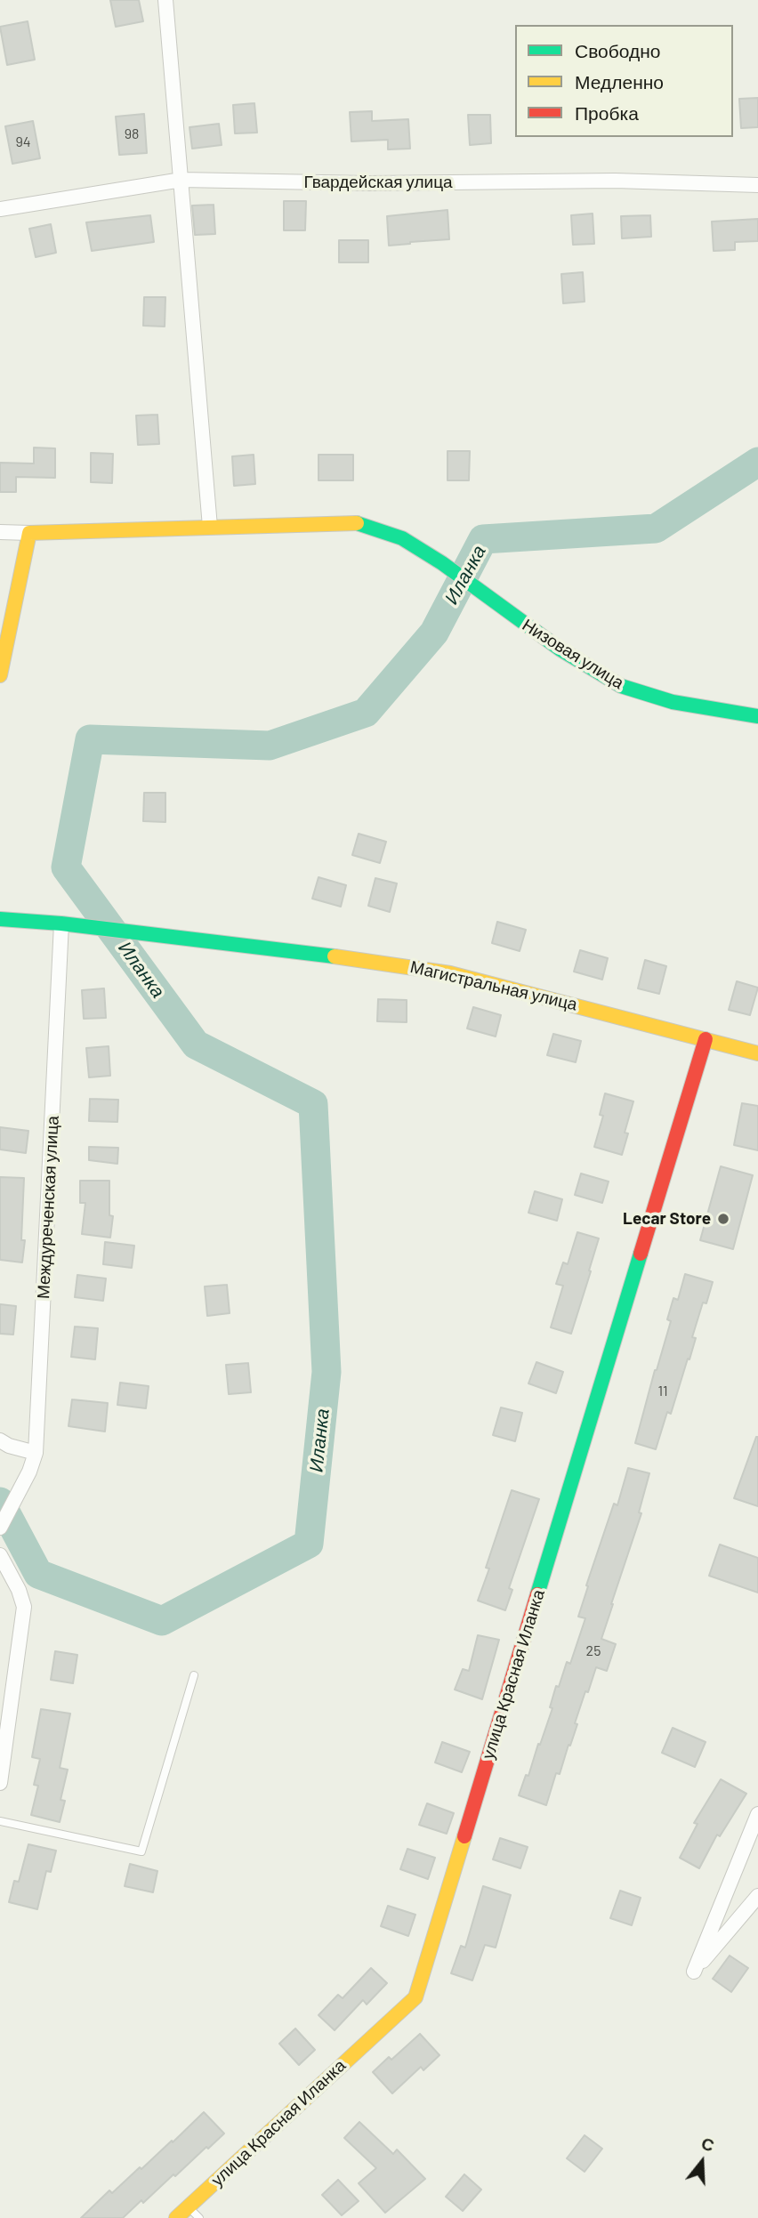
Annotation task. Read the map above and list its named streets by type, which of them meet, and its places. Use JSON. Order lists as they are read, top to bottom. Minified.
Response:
{"streets":{"street":["Гвардейская улица","Низовая улица","Магистральная улица","Междуреченская улица","улица Красная Иланка"]},"crossings":[["Магистральная улица","Междуреченская улица"],["Магистральная улица","улица Красная Иланка"]],"water":["Иланка"],"places":["Lecar Store"],"house_numbers":["98","94","11","25"],"legend":["Свободно","Медленно","Пробка"],"north":"top"}
